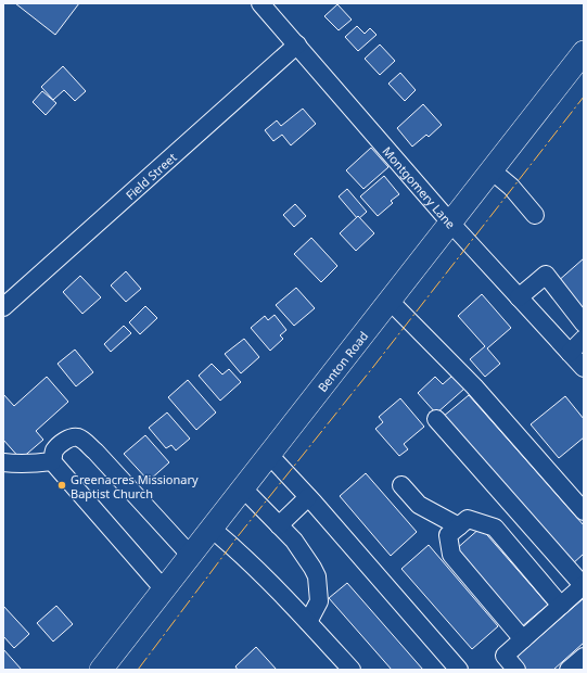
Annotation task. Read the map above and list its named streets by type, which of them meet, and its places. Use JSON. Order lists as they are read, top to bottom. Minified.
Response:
{"streets":{"main road":["Benton Road"],"street":["Field Street","Montgomery Lane"]},"crossings":[["Field Street","Montgomery Lane"],["Montgomery Lane","Benton Road"]],"places":["Greenacres Missionary Baptist Church"]}
